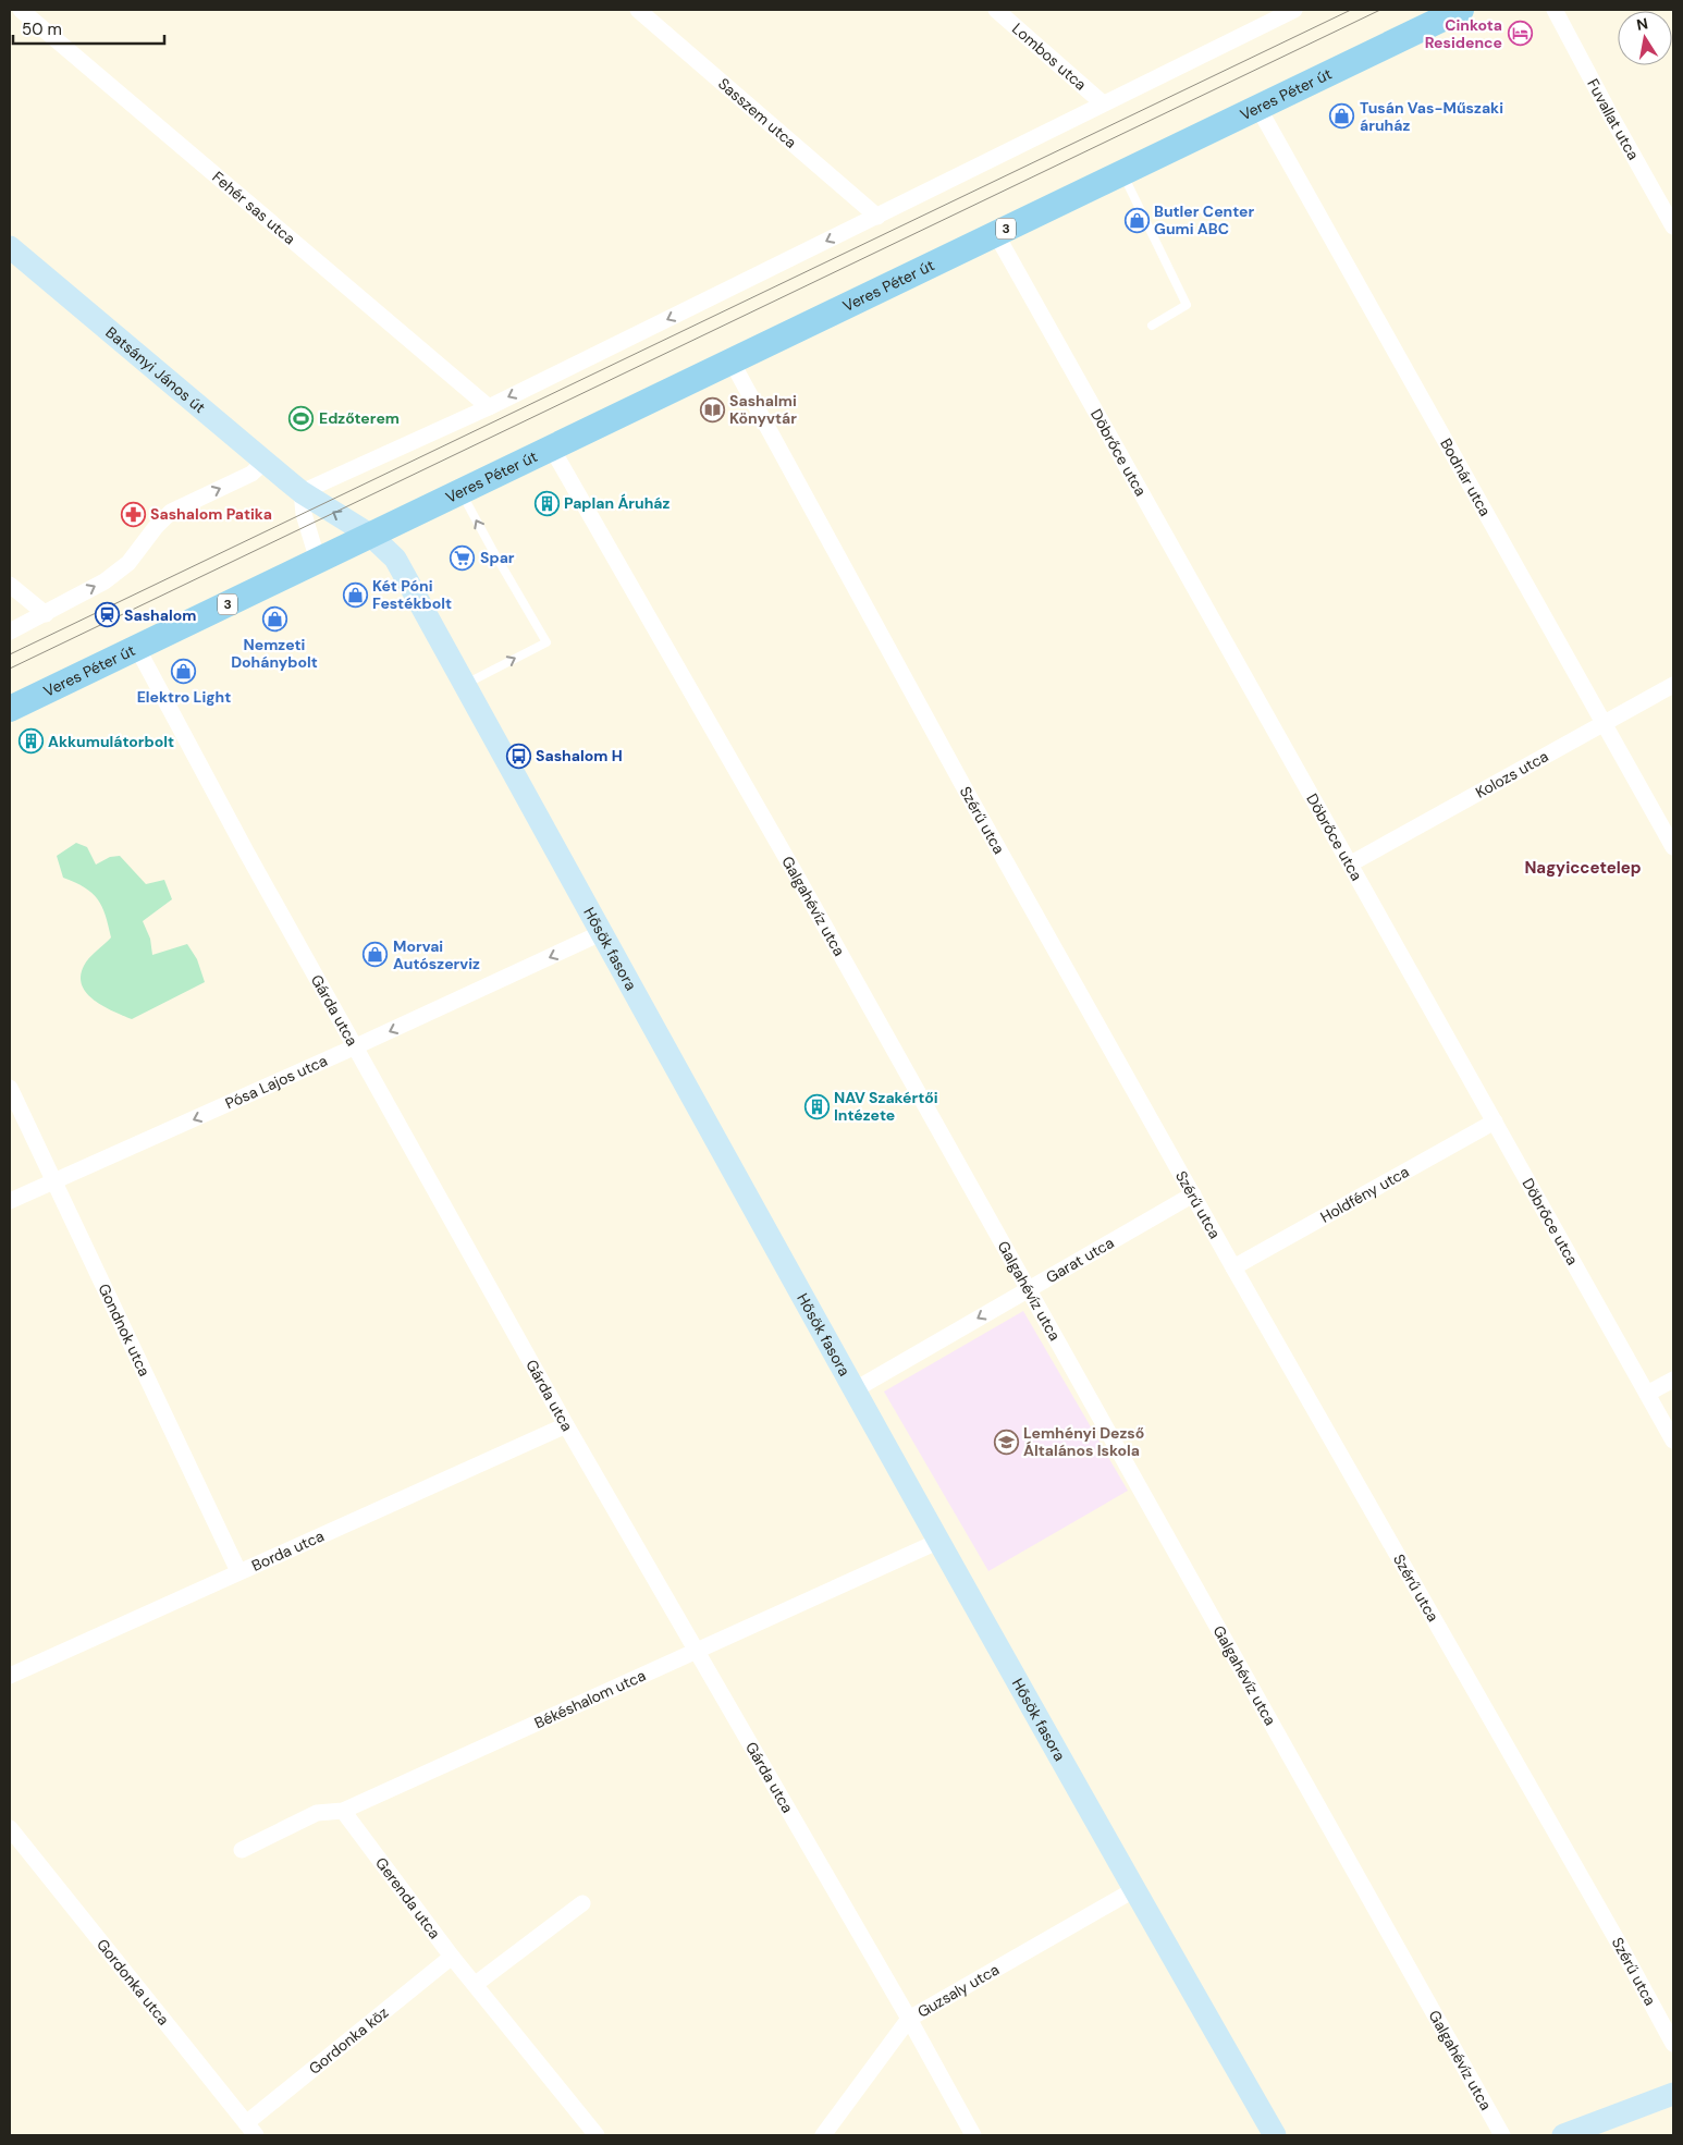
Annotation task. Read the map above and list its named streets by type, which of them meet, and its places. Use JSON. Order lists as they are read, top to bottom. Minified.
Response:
{"streets":{"main road":["Veres Péter út","3"],"street":["Lombos utca","Sasszem utca","Fuvallat utca","Fehér sas utca","Batsányi János út","Döbrőce utca","Bodnár utca","Kolozs utca","Szérű utca","Galgahévíz utca","Hősök fasora","Gárda utca","Pósa Lajos utca","Holdfény utca","Garat utca","Gondnok utca","Borda utca","Békéshalom utca","Gerenda utca","Gordonka utca","Guzsaly utca","Gordonka köz"]},"crossings":[["Veres Péter út","Batsányi János út"],["Veres Péter út","Döbrőce utca"],["Veres Péter út","Bodnár utca"],["Veres Péter út","Szérű utca"],["Veres Péter út","Galgahévíz utca"],["Veres Péter út","Hősök fasora"],["Veres Péter út","Gárda utca"],["Batsányi János út","Hősök fasora"],["Döbrőce utca","Kolozs utca"],["Döbrőce utca","Holdfény utca"],["Bodnár utca","Kolozs utca"],["Szérű utca","Holdfény utca"],["Szérű utca","Garat utca"],["Galgahévíz utca","Garat utca"],["Hősök fasora","Pósa Lajos utca"],["Hősök fasora","Garat utca"],["Hősök fasora","Békéshalom utca"],["Hősök fasora","Guzsaly utca"],["Gárda utca","Pósa Lajos utca"],["Gárda utca","Borda utca"],["Gárda utca","Békéshalom utca"],["Gárda utca","Guzsaly utca"],["Pósa Lajos utca","Gondnok utca"],["Gondnok utca","Borda utca"],["Békéshalom utca","Gerenda utca"],["Gerenda utca","Gordonka köz"],["Gordonka utca","Gordonka köz"]],"one_way":["Pósa Lajos utca","Garat utca"],"districts":["Nagyiccetelep"],"places":{"hotel":["Cinkota Residence"],"shop":["Tusán Vas-Műszaki áruház","Butler Center Gumi ABC","Két Póni Festékbolt","Nemzeti Dohánybolt","Elektro Light","Morvai Autószerviz"],"library":["Sashalmi Könyvtár"],"sports":["Edzőterem"],"building":["Paplan Áruház","Akkumulátorbolt","NAV Szakértői Intézete"],"pharmacy":["Sashalom Patika"],"supermarket":["Spar"],"station":["Sashalom"],"bus stop":["Sashalom H"],"school or university":["Lemhényi Dezső Általános Iskola"]},"scale_bar":"50 m","north":"top"}
